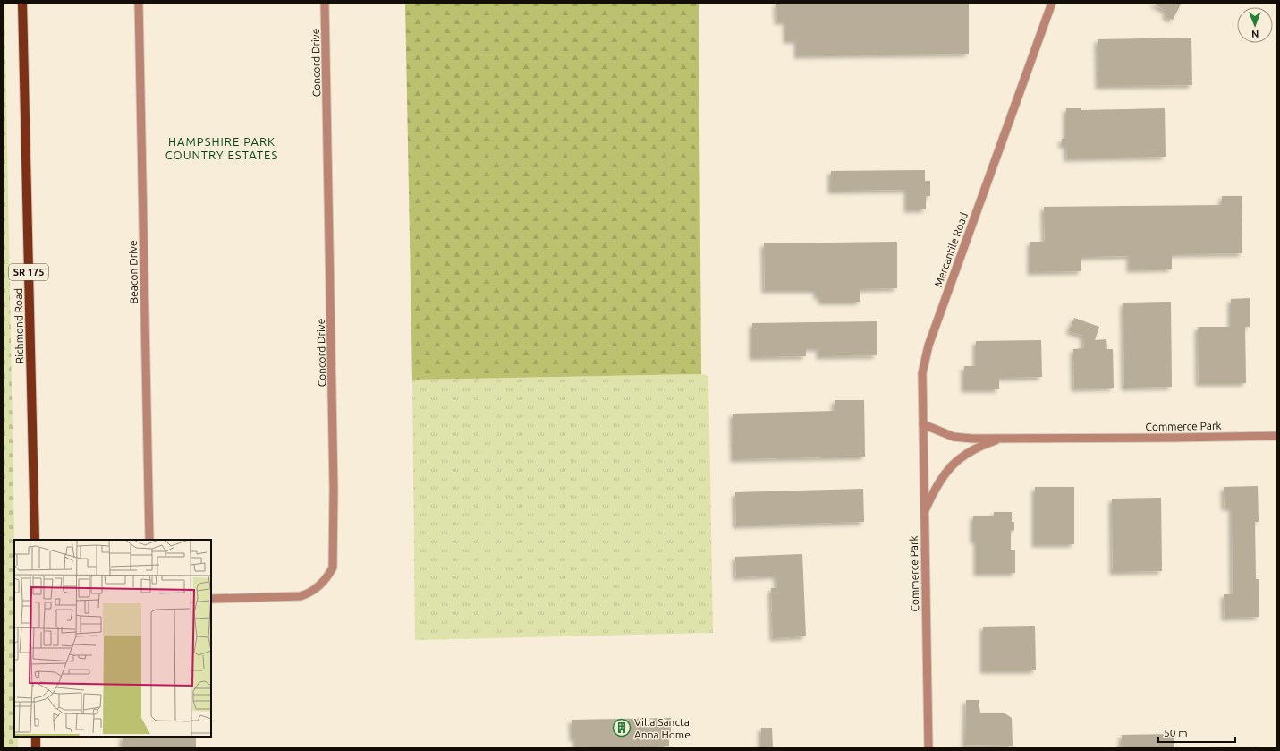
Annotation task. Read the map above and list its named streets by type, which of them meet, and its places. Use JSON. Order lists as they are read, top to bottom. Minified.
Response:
{"streets":{"main road":["SR 175","Richmond Road"],"street":["Concord Drive","Mercantile Road","Beacon Drive","Commerce Park"]},"crossings":[["Mercantile Road","Commerce Park"]],"districts":["HAMPSHIRE PARK COUNTRY ESTATES"],"places":{"building":["Villa Sancta Anna Home"]},"scale_bar":"50 m","north":"bottom"}
